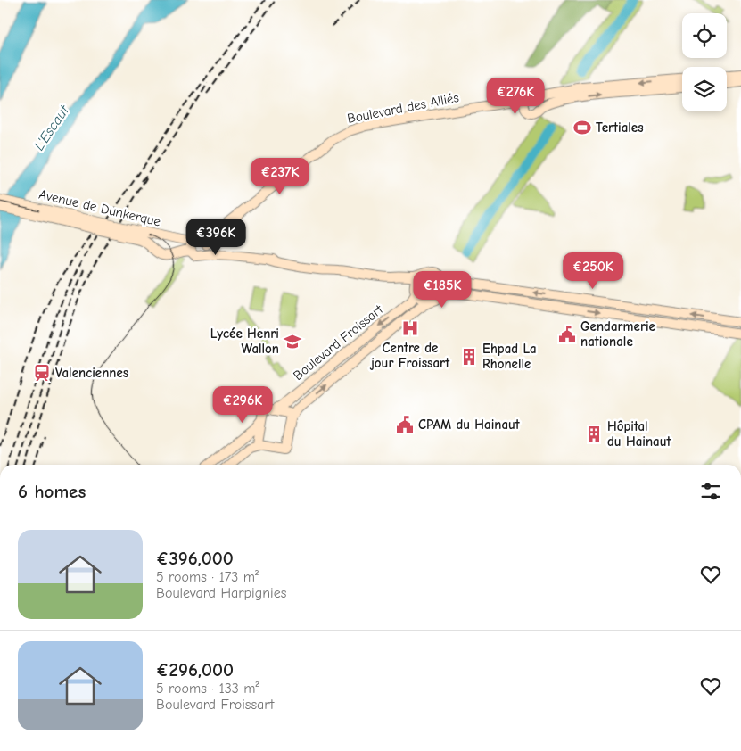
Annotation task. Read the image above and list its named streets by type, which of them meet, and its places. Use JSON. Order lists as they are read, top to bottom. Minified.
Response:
{"streets":{"main road":["Boulevard des Alliés","Avenue de Dunkerque","Boulevard Froissart"]},"crossings":[["Boulevard des Alliés","Avenue de Dunkerque"]],"water":["L'Escaut"],"places":{"sports":["Tertiales"],"hospital":["Centre de jour Froissart"],"public building":["Gendarmerie nationale","CPAM du Hainaut"],"school or university":["Lycée Henri Wallon"],"building":["Ehpad La Rhonelle","Hôpital du Hainaut"],"station":["Valenciennes"]},"page":{"price":["€276K","€237K","€396K","€250K","€185K","€296K"],"heading":"6 homes","list":[{"name":"€396,000","note":"5 rooms · 173 m² · Boulevard Harpignies"},{"name":"€296,000","note":"5 rooms · 133 m² · Boulevard Froissart"}]}}
